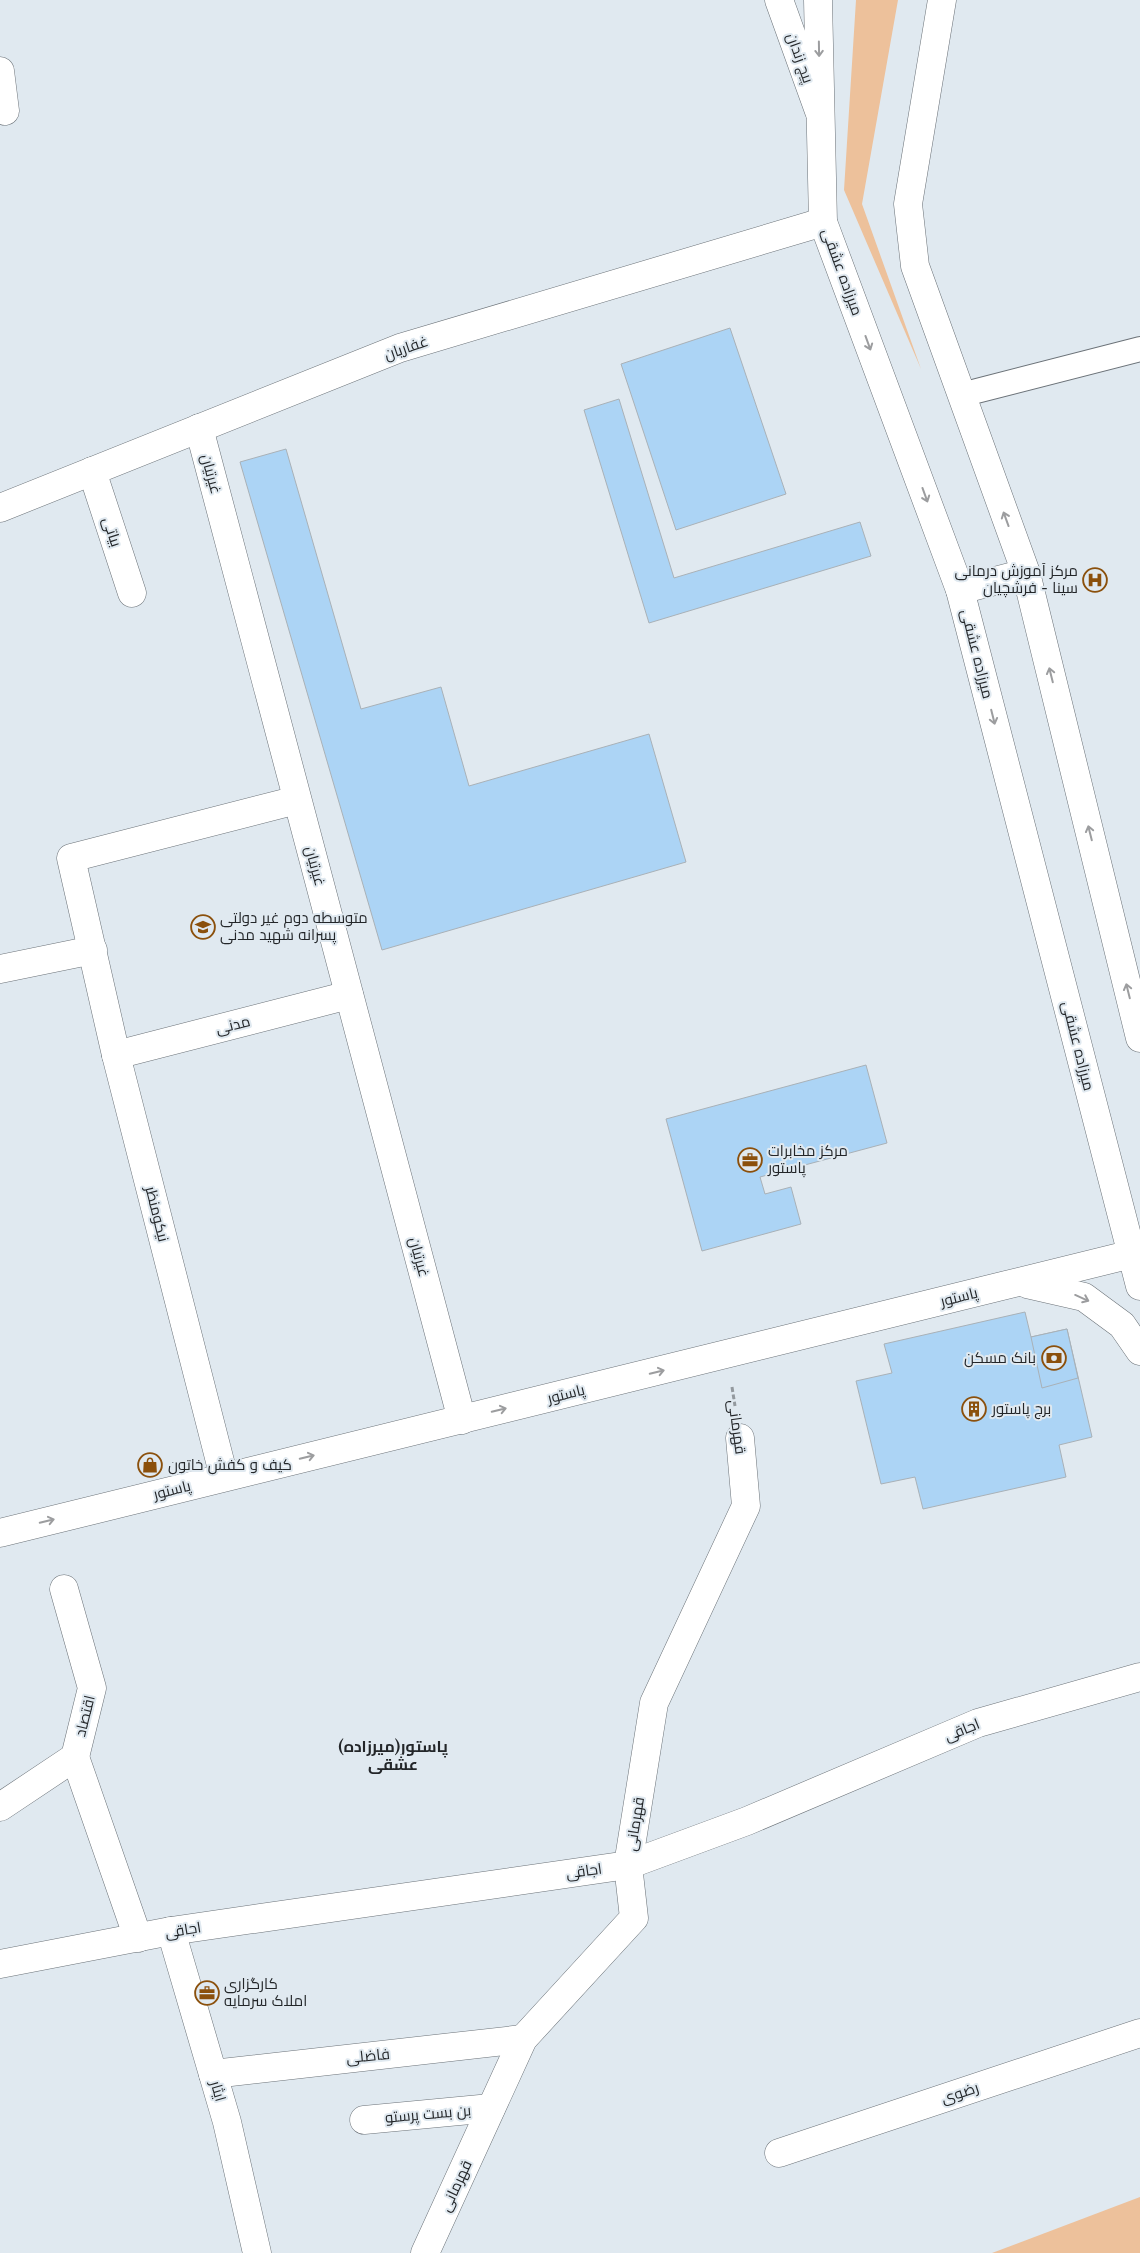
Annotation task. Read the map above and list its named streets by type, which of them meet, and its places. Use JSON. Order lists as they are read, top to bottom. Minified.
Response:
{"streets":{"street":["پیچ زندان","میرزاده عشقی","غفاریان","غیرتیان","بیاتی","مدنی","نیکومنظر","پاستور","قهرمانی","اقتصاد","اجاقی","فاضلی","ایثار","رضوی","بن بست پرستو"]},"crossings":[["پیچ زندان","میرزاده عشقی"],["میرزاده عشقی","غفاریان"],["میرزاده عشقی","پاستور"],["غفاریان","غیرتیان"],["غفاریان","بیاتی"],["غیرتیان","مدنی"],["غیرتیان","نیکومنظر"],["غیرتیان","پاستور"],["مدنی","نیکومنظر"],["نیکومنظر","پاستور"],["پاستور","قهرمانی"],["قهرمانی","اجاقی"],["قهرمانی","فاضلی"],["قهرمانی","بن بست پرستو"],["اجاقی","ایثار"],["فاضلی","ایثار"]],"one_way":["پاستور"],"districts":["(پاستور(میرزاده عشقی"],"places":{"hospital":["مرکز آموزش درمانی سینا - فرشچیان"],"school or university":["متوسطه دوم غیر دولتی پسرانه شهید مدنی"],"office":["مرکز مخابرات پاستور","کارگزاری املاک سرمایه"],"bank":["بانک مسکن"],"building":["برج پاستور"],"shop":["کیف و کفش خاتون"]}}
